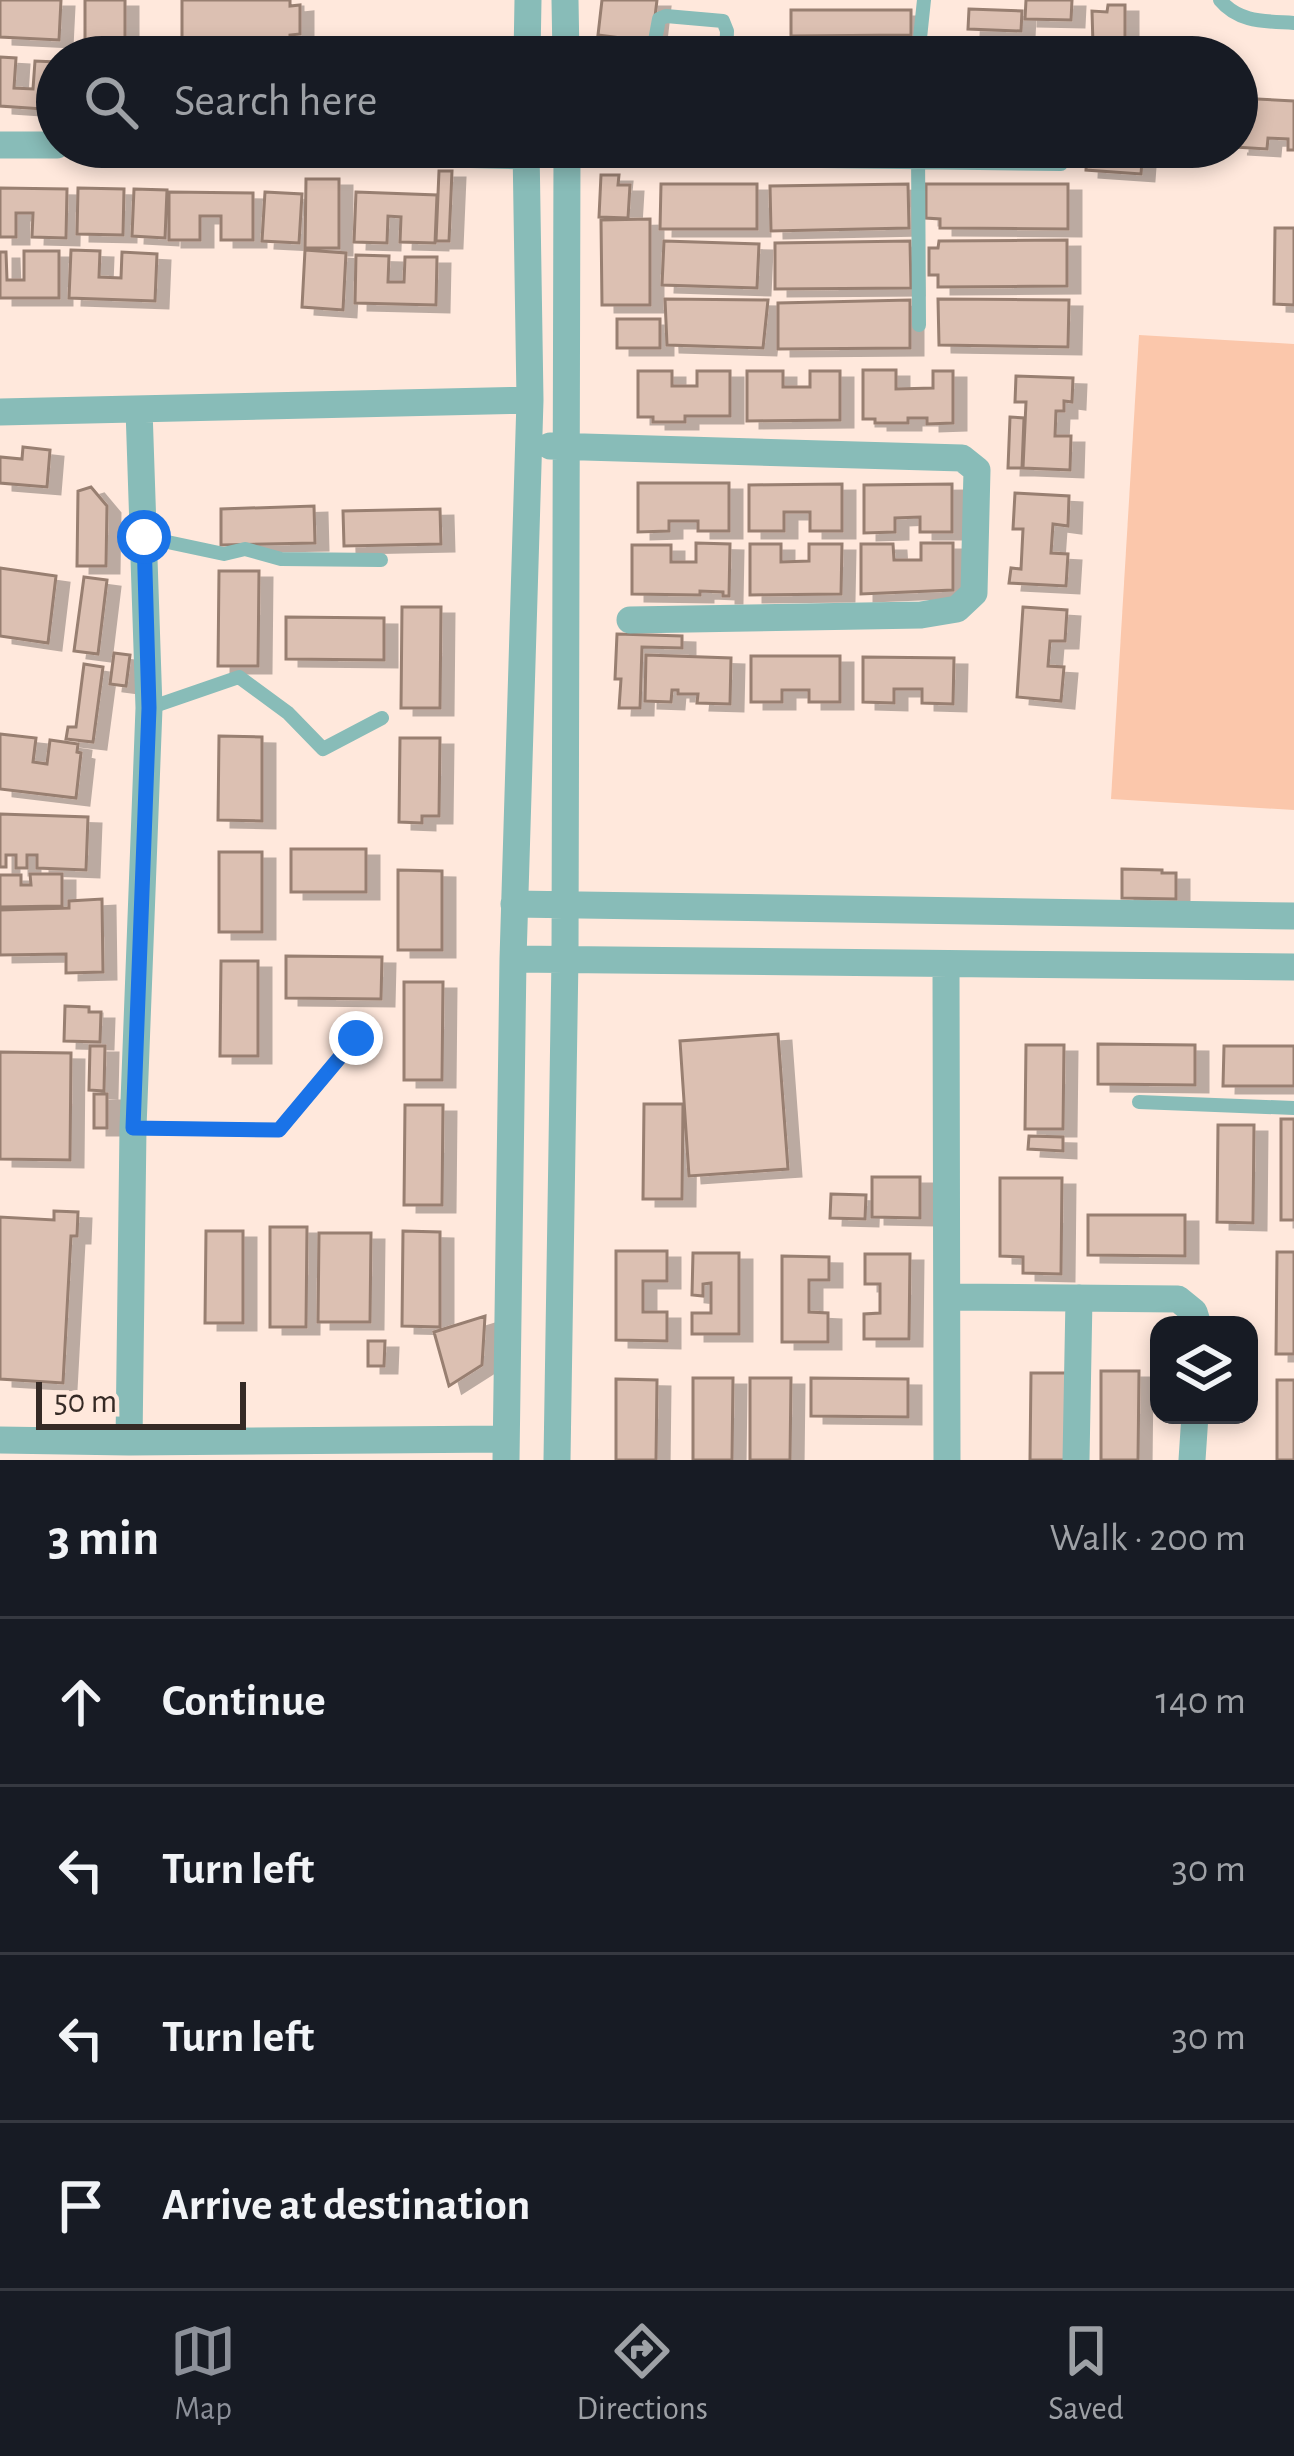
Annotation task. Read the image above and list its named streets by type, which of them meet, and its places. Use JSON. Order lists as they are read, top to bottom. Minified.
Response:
{"scale_bar":"50 m","page":{"search":"Search here","scale":"50 m","heading":["3 min","Walk · 200 m"],"list":[["Continue","140 m"],["Turn left","30 m"],["Turn left","30 m"],"Arrive at destination"],"nav":["Map","Directions","Saved"]}}
